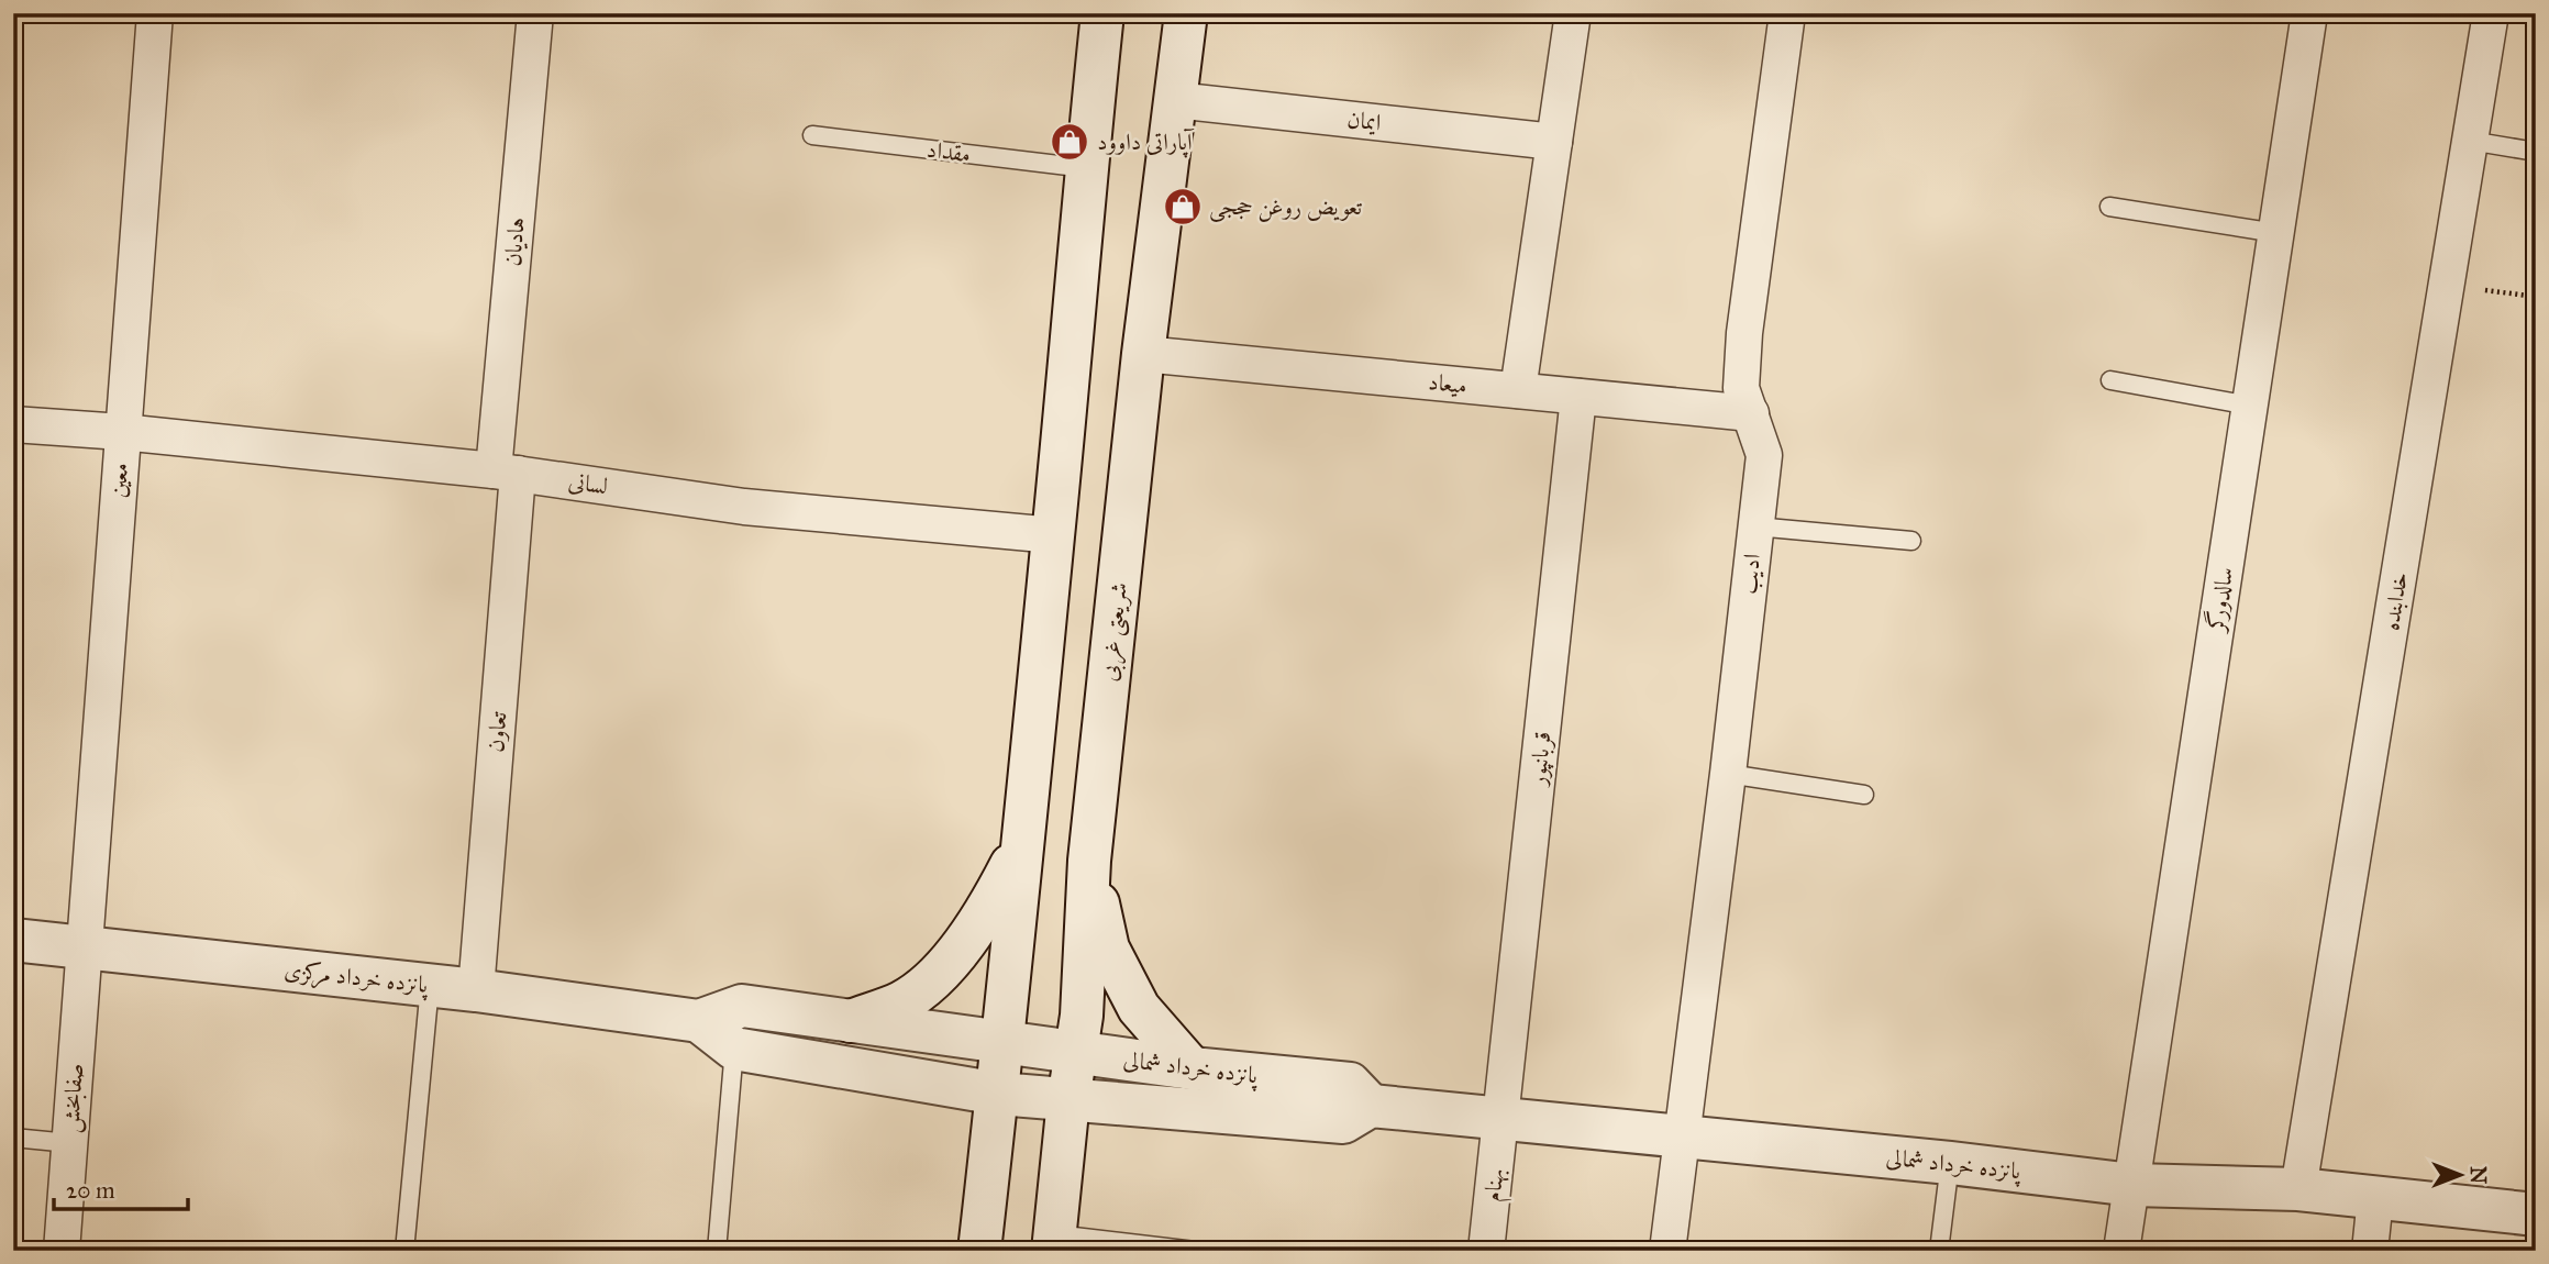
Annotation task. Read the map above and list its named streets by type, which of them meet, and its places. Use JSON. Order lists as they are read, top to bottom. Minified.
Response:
{"streets":{"street":["ایمان","هادیان","میعاد","معین","لسانی","ادیب","سالدورگر","خدابنده","شریعتی غربی","تعاون","قربانپور","پانزده خرداد مرکزی","پانزده خرداد شمالی","صفابخش","بهنام"],"lane":["مقداد"]},"crossings":[["ایمان","شریعتی غربی"],["هادیان","لسانی"],["هادیان","تعاون"],["میعاد","ادیب"],["میعاد","شریعتی غربی"],["میعاد","قربانپور"],["معین","لسانی"],["معین","پانزده خرداد مرکزی"],["معین","صفابخش"],["لسانی","تعاون"],["ادیب","پانزده خرداد شمالی"],["سالدورگر","پانزده خرداد شمالی"],["خدابنده","پانزده خرداد شمالی"],["شریعتی غربی","پانزده خرداد شمالی"],["تعاون","پانزده خرداد مرکزی"],["قربانپور","پانزده خرداد شمالی"],["قربانپور","بهنام"],["پانزده خرداد مرکزی","پانزده خرداد شمالی"],["پانزده خرداد مرکزی","صفابخش"],["پانزده خرداد شمالی","بهنام"]],"places":{"shop":["آپاراتی داوود","تعویض روغن حججی"]},"scale_bar":"20 m","north":"right"}
